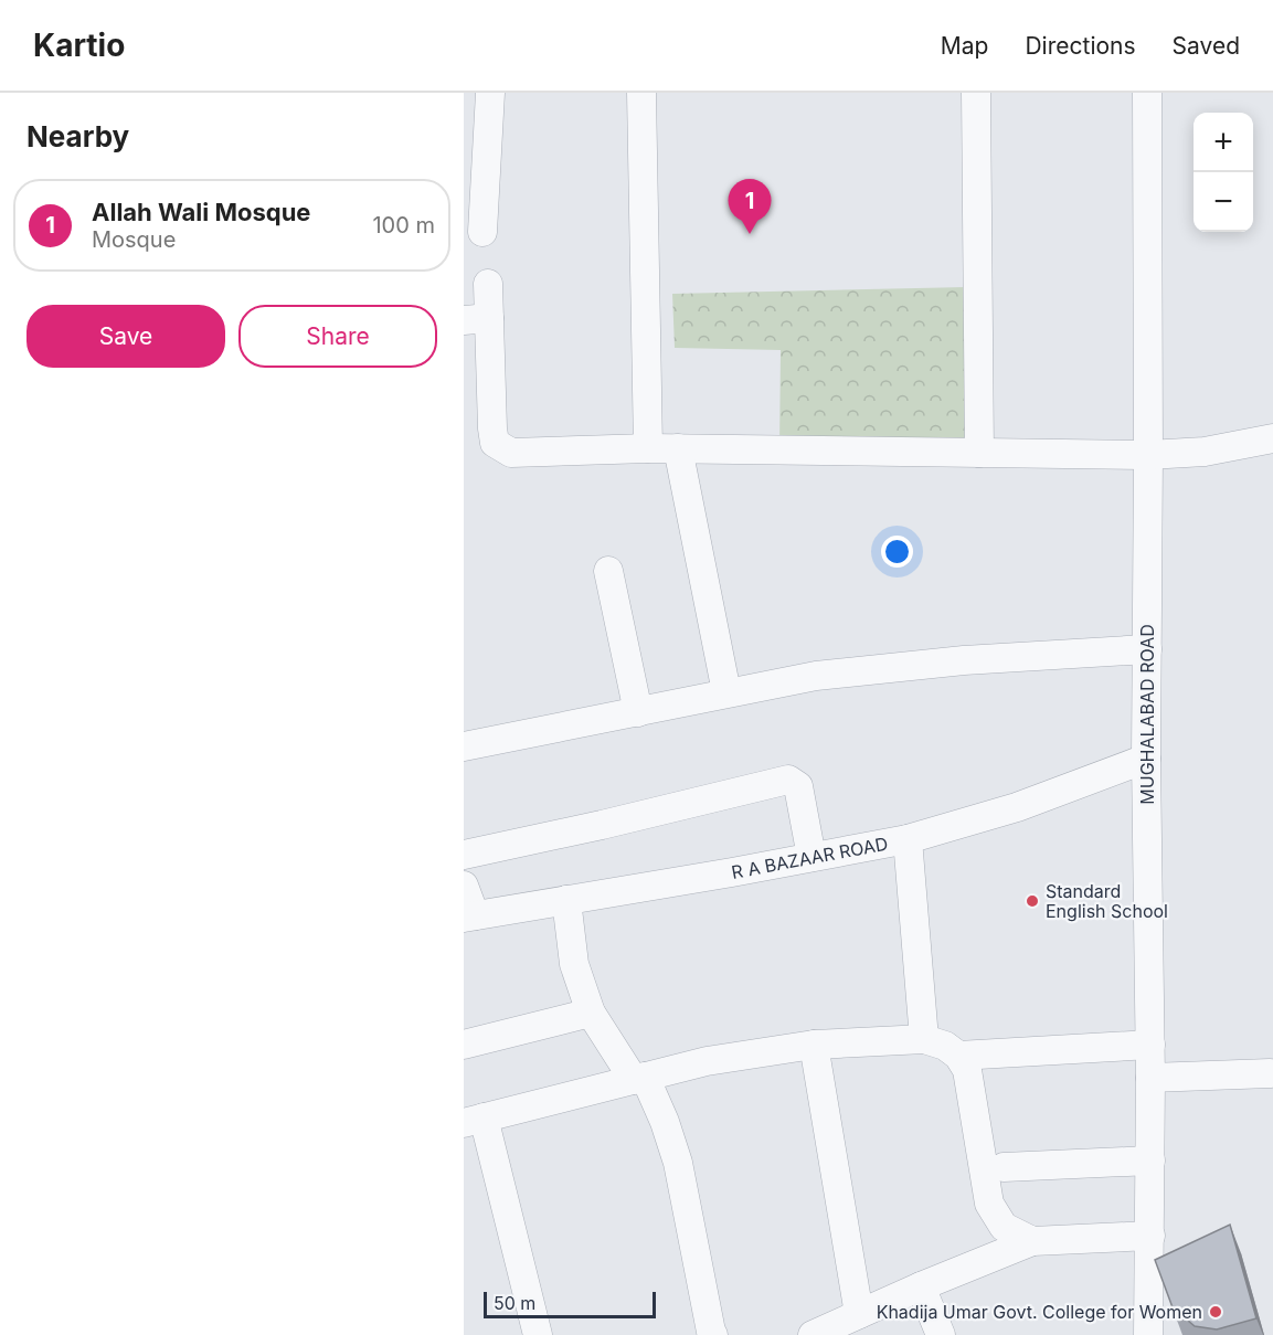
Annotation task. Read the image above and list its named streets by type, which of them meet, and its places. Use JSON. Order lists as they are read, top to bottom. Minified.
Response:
{"streets":{"street":["MUGHALABAD ROAD","R A BAZAAR ROAD"]},"crossings":[["MUGHALABAD ROAD","R A BAZAAR ROAD"]],"places":["Standard English School","Khadija Umar Govt. College for Women"],"scale_bar":"50 m","page":{"header":"Kartio","nav":["Map","Directions","Saved"],"heading":"Nearby","map_buttons":["+","−"],"list":[{"mark":"1","name":"Allah Wali Mosque","note":"Mosque","value":"100 m"}],"pins":"1","buttons":["Save","Share"],"scale":"50 m"}}
